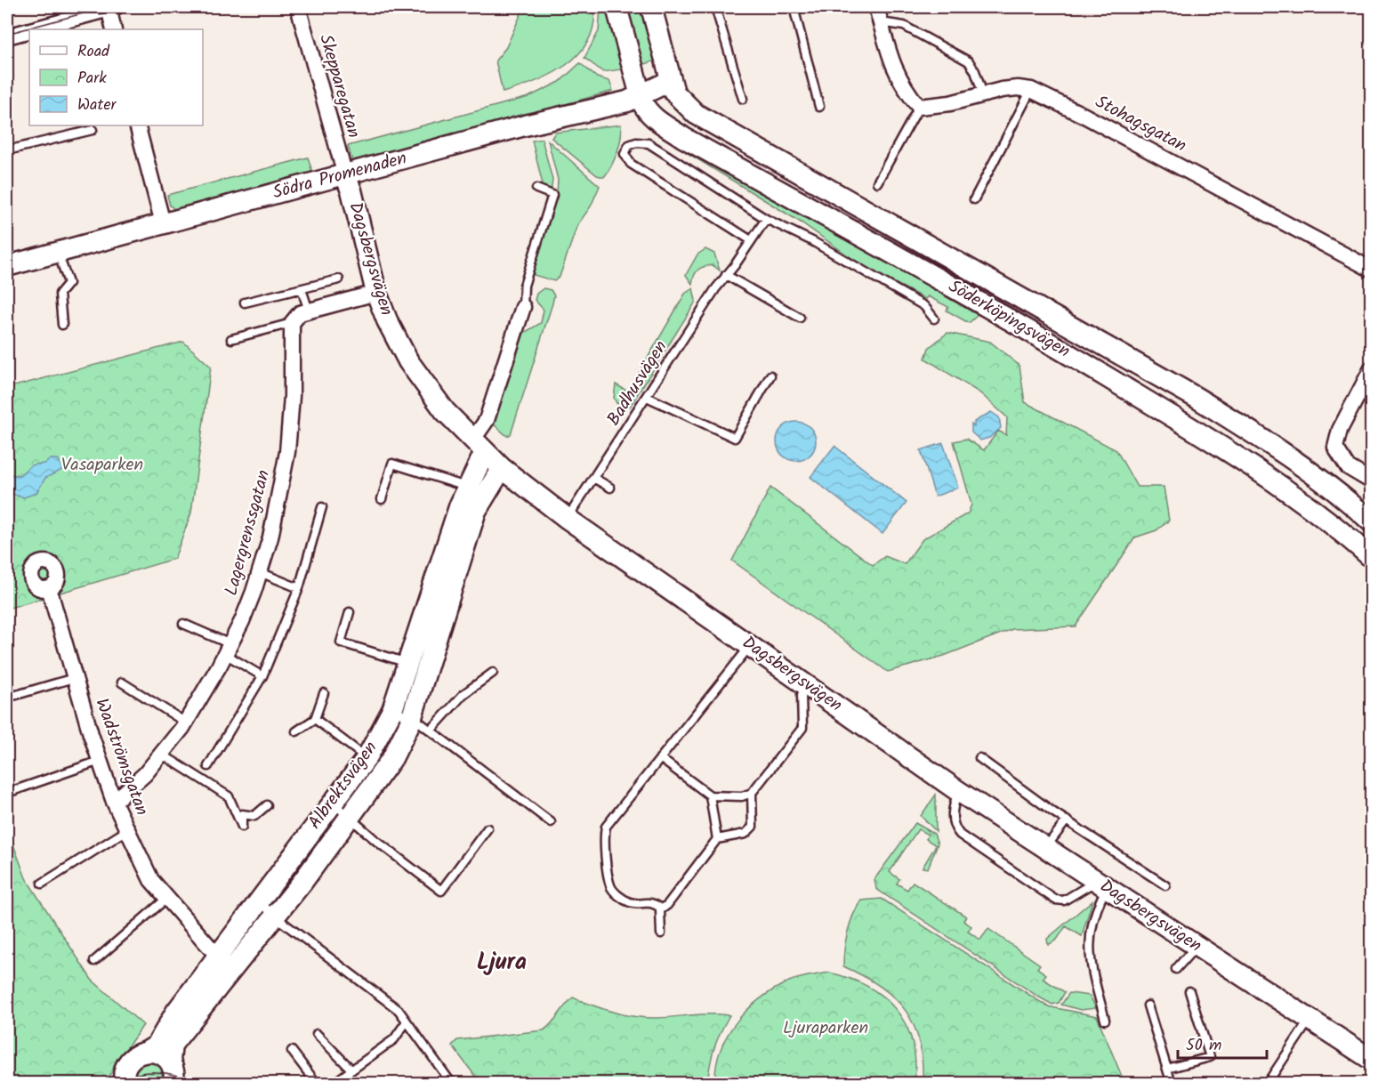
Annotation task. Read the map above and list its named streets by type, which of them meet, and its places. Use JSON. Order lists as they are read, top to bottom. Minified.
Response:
{"streets":{"main road":["Södra Promenaden","Dagsbergsvägen","Söderköpingsvägen","Albrektsvägen"],"street":["Skepparegatan","Stohagsgatan","Lagergrenssgatan","Wadströmsgatan"],"lane":["Badhusvägen"]},"crossings":[["Skepparegatan","Södra Promenaden"],["Skepparegatan","Dagsbergsvägen"],["Södra Promenaden","Dagsbergsvägen"],["Södra Promenaden","Söderköpingsvägen"],["Dagsbergsvägen","Badhusvägen"],["Dagsbergsvägen","Albrektsvägen"],["Lagergrenssgatan","Wadströmsgatan"],["Wadströmsgatan","Albrektsvägen"]],"districts":["Ljura"],"parks":["Vasaparken","Ljuraparken"],"legend":["Road","Park","Water"],"scale_bar":"50 m"}
